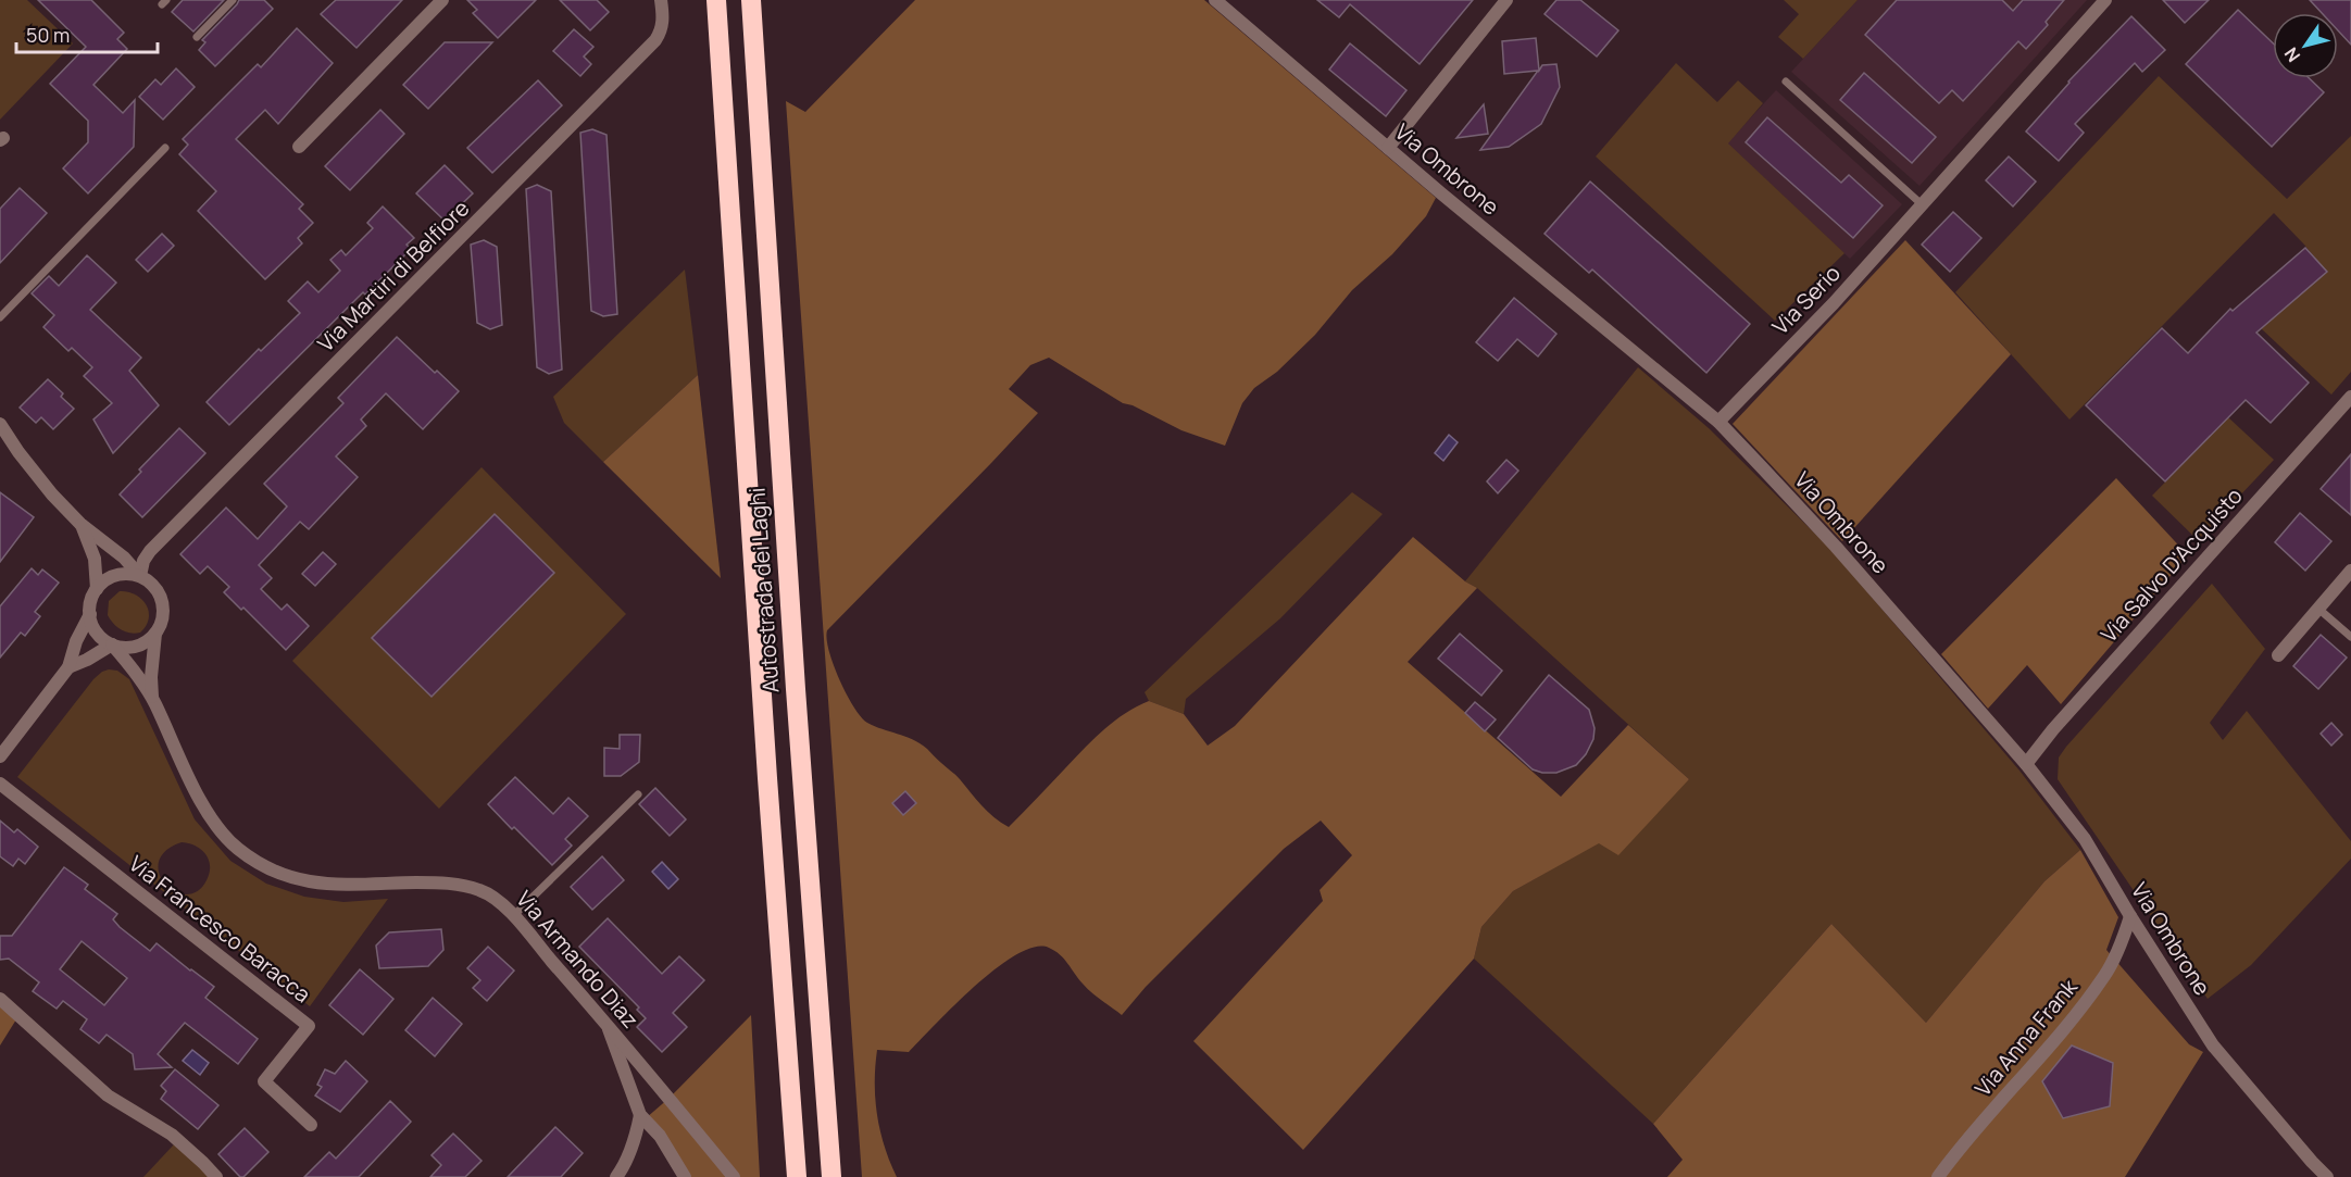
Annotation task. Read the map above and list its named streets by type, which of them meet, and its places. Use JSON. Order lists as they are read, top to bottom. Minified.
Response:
{"streets":{"highway":["Autostrada dei Laghi"],"street":["Via Ombrone","Via Martiri di Belfiore","Via Serio","Via Salvo D'Acquisto","Via Francesco Baracca","Via Armando Diaz","Via Anna Frank"]},"crossings":[["Via Ombrone","Via Serio"],["Via Ombrone","Via Salvo D'Acquisto"],["Via Ombrone","Via Anna Frank"],["Via Martiri di Belfiore","Via Armando Diaz"]],"scale_bar":"50 m","north":"bottom left"}
